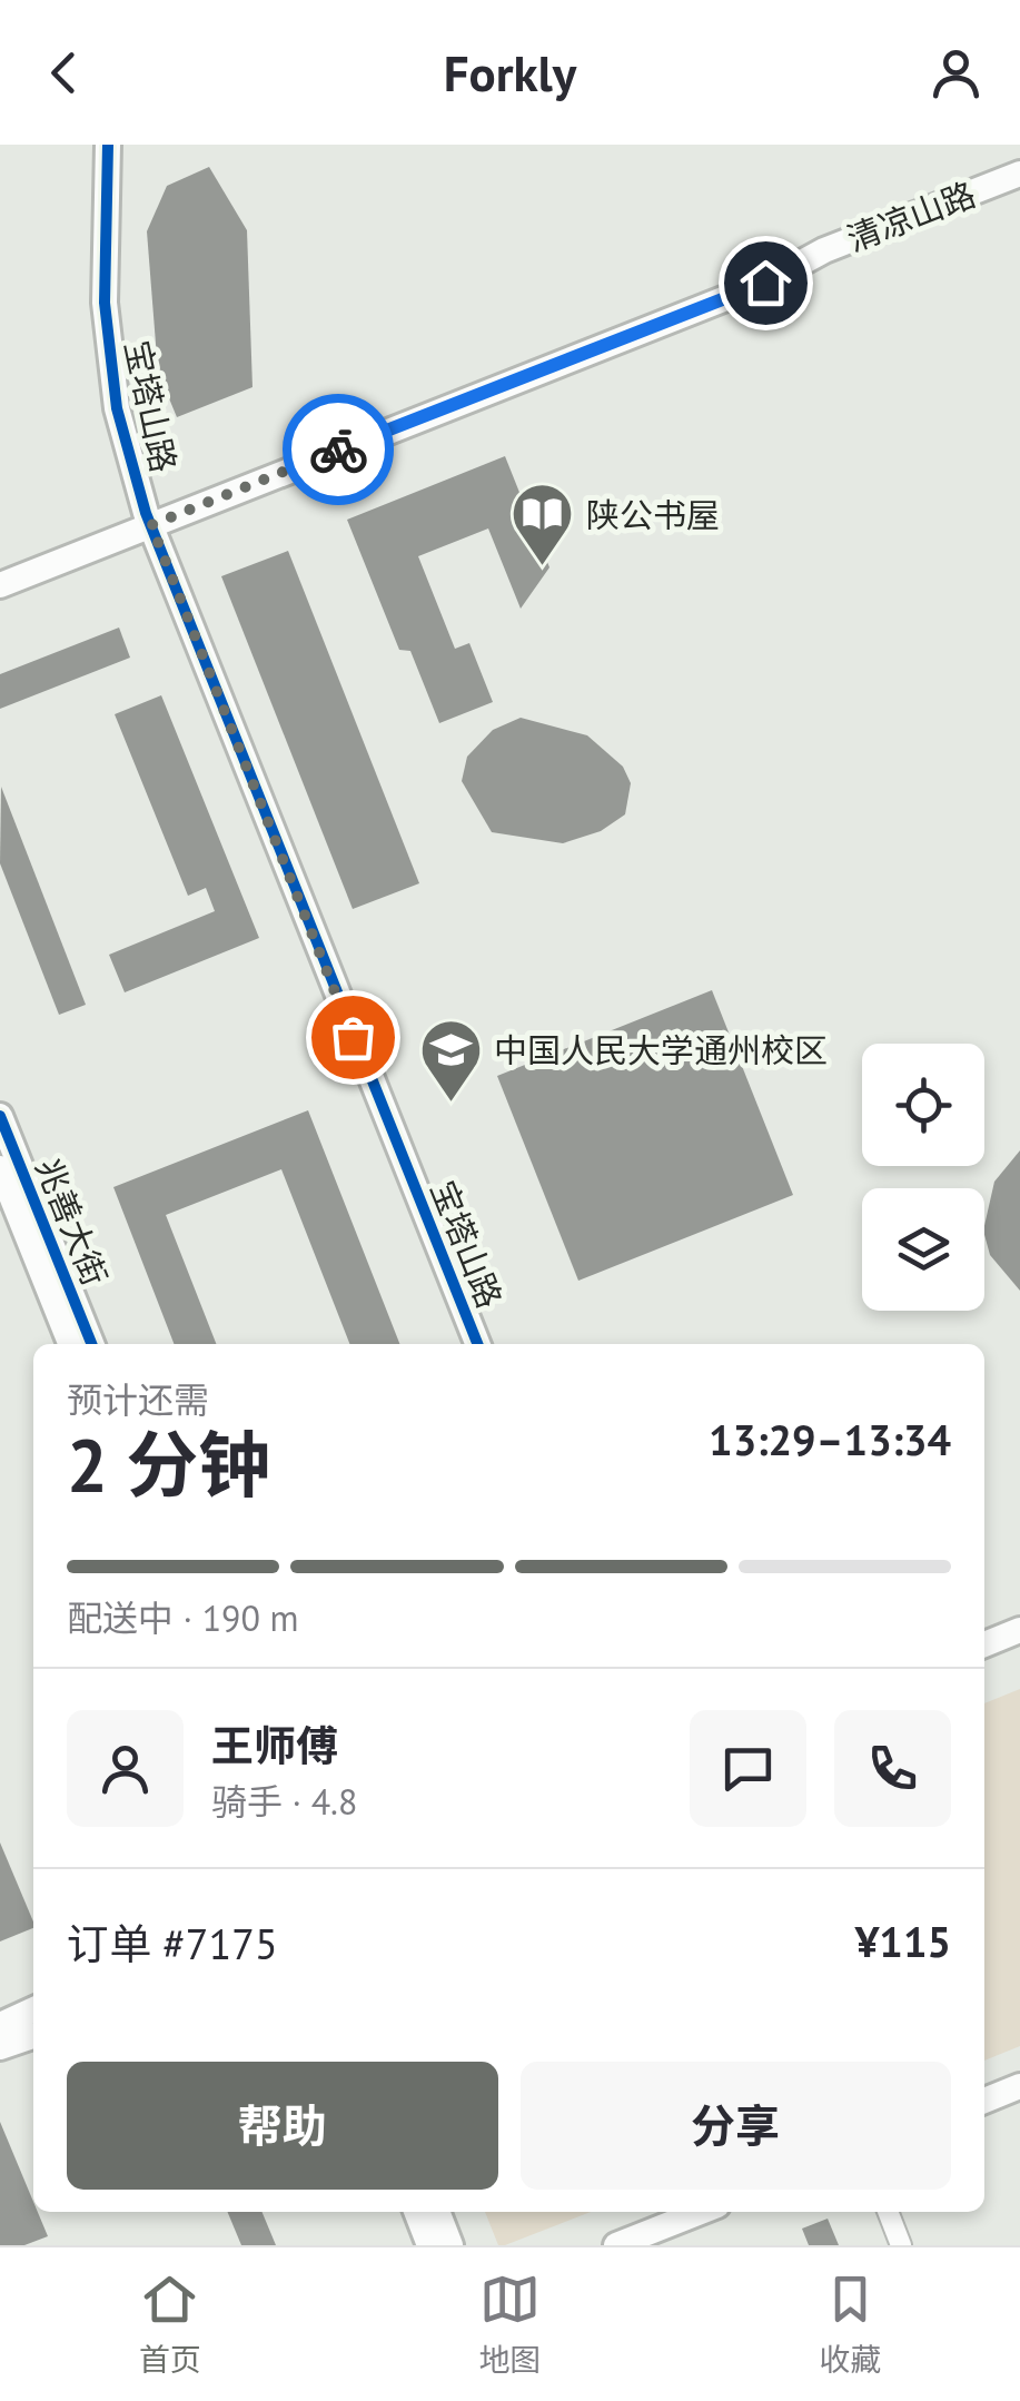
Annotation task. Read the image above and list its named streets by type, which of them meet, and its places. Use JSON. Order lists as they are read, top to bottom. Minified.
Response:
{"streets":{"street":["清凉山路","宝塔山路","兆善大街"]},"crossings":[["清凉山路","宝塔山路"]],"places":{"library":["陕公书屋"],"school or university":["中国人民大学通州校区"]},"page":{"header":"Forkly","heading":["2 分钟","预计还需","13:29–13:34"],"panel":["王师傅","骑手 · 4.8","订单 #7175","¥115"],"bar":"配送中 · 190 m","buttons":["帮助","分享"],"tabs":["首页","地图","收藏"]}}
